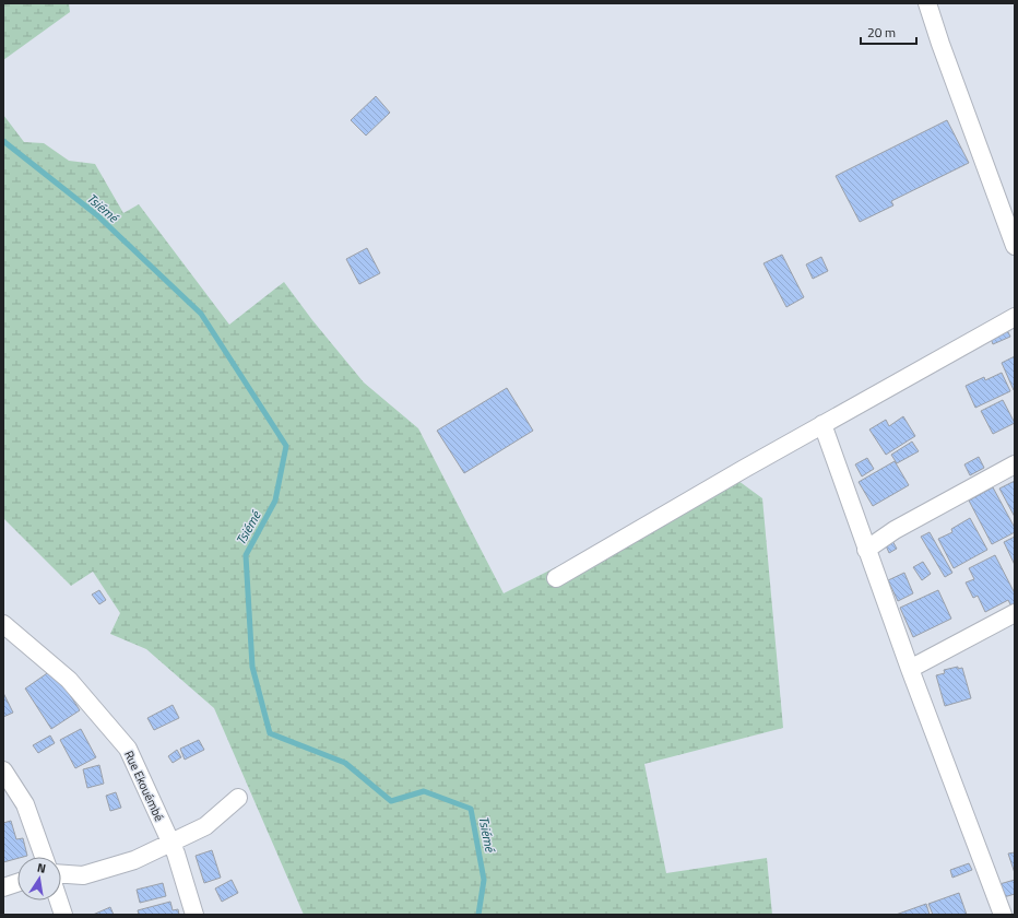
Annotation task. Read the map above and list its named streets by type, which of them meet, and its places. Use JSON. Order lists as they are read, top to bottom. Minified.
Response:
{"streets":{"street":["Rue Ekouémbé"]},"water":["Tsiémé"],"scale_bar":"20 m","north":"top"}
